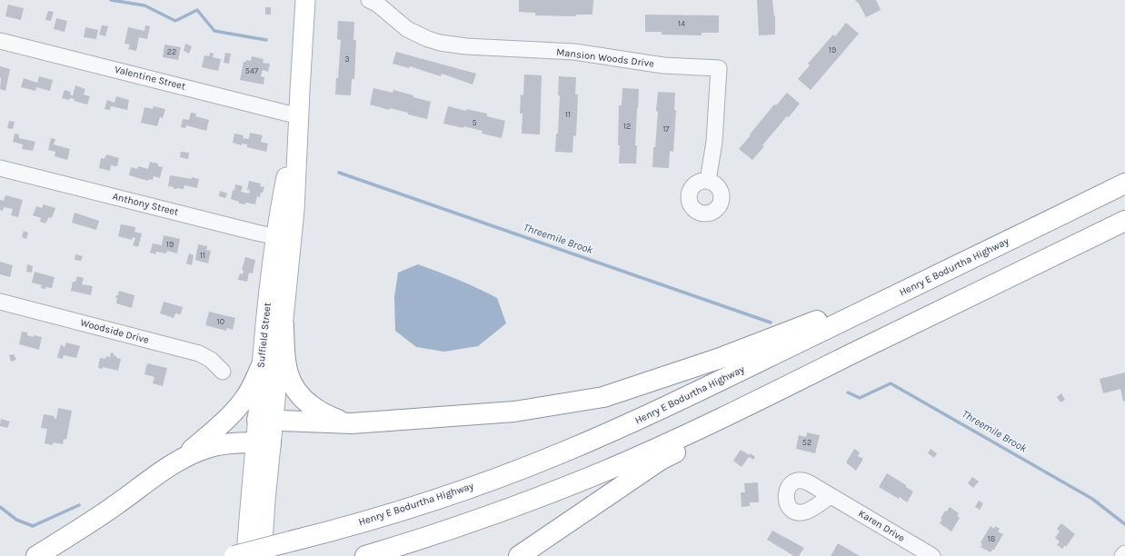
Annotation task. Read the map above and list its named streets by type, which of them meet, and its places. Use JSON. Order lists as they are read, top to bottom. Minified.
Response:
{"streets":{"highway":["Henry E Bodurtha Highway"],"main road":["Suffield Street"],"street":["Mansion Woods Drive","Valentine Street","Anthony Street","Woodside Drive","Karen Drive"]},"crossings":[["Valentine Street","Suffield Street"],["Anthony Street","Suffield Street"]],"water":["Threemile Brook"],"house_numbers":["14","19","22","3","547","11","5","12","17","19","11","10","52","18"]}
